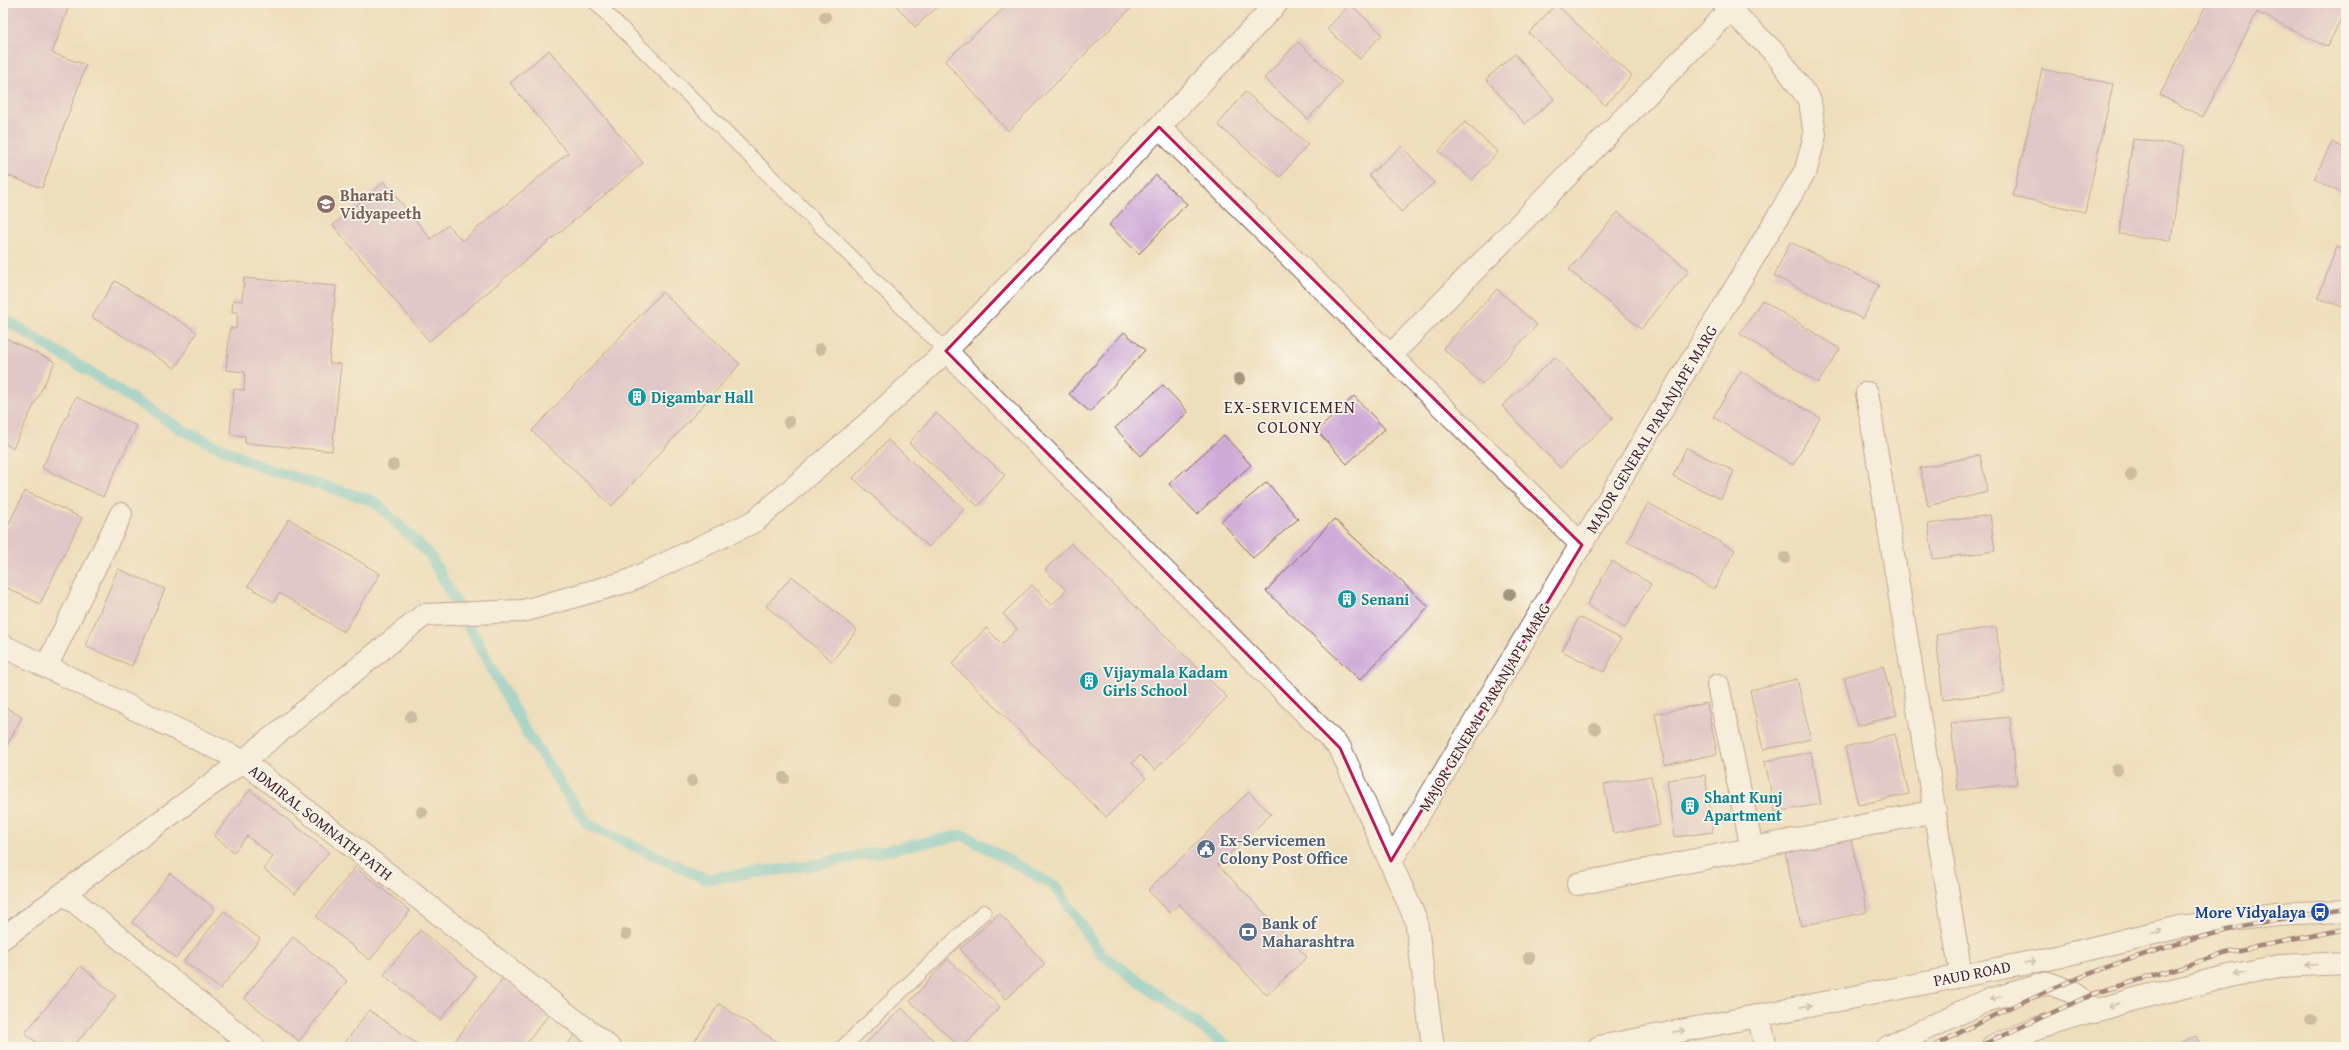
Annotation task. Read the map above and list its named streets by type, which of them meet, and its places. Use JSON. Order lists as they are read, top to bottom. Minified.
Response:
{"streets":{"street":["MAJOR GENERAL PARANJAPE MARG","ADMIRAL SOMNATH PATH","PAUD ROAD"]},"districts":["EX-SERVICEMEN COLONY"],"places":{"school or university":["Bharati Vidyapeeth"],"building":["Digambar Hall","Senani","Vijaymala Kadam Girls School","Shant Kunj Apartment"],"public building":["Ex-Servicemen Colony Post Office"],"bus stop":["More Vidyalaya"],"bank":["Bank of Maharashtra"]}}
